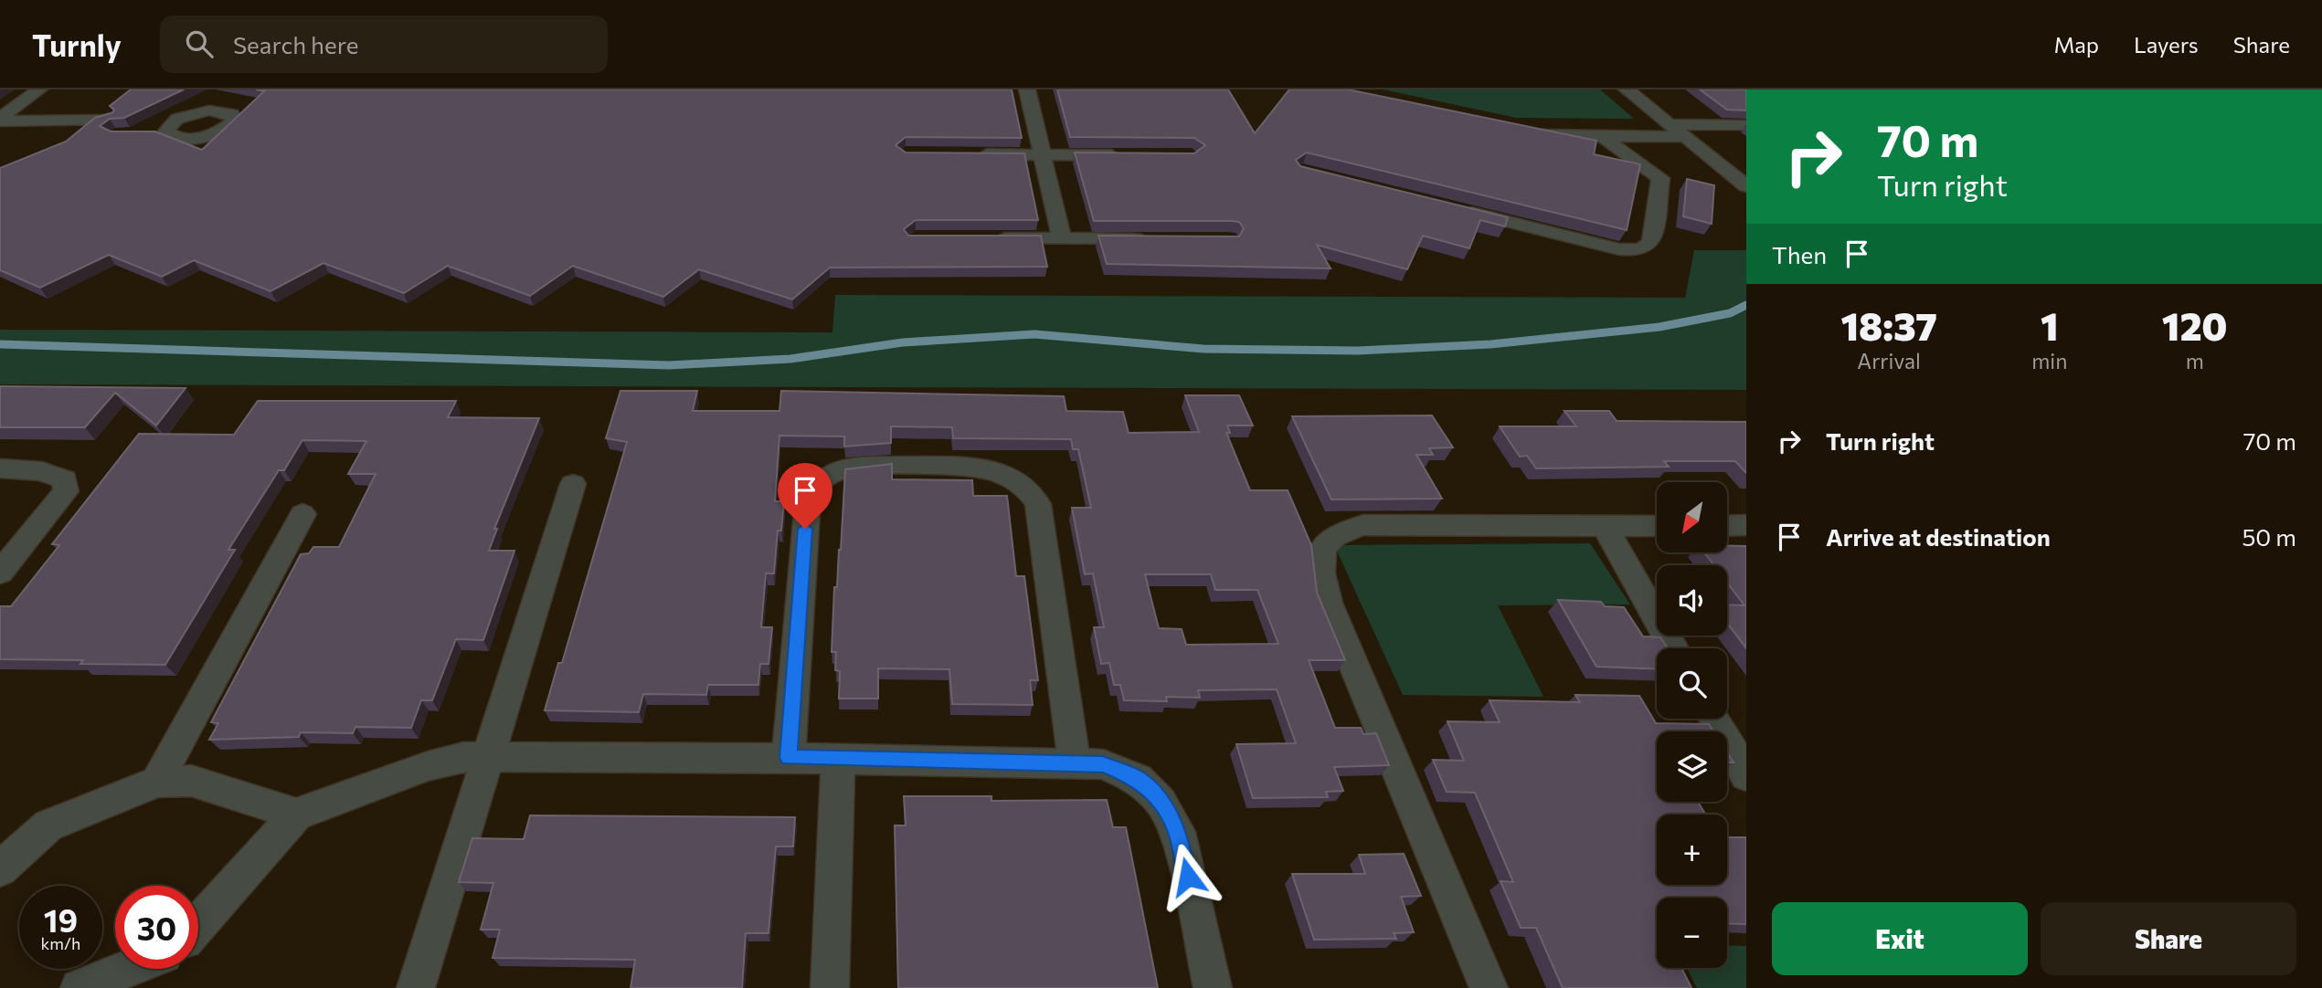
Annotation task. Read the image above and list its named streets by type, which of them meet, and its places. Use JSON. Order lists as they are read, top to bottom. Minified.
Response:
{"north":"bottom left","page":{"header":"Turnly","search":"Search here","nav":["Map","Layers","Share"],"turn":["70 m","Turn right"],"then":"Then","eta":["18:37","Arrival","1","min","120","m"],"list":[{"name":"Turn right","value":"70 m"},{"name":"Arrive at destination","value":"50 m"}],"map_buttons":["+","−"],"speed":"19 km/h","limit":"30","buttons":["Exit","Share"]}}
